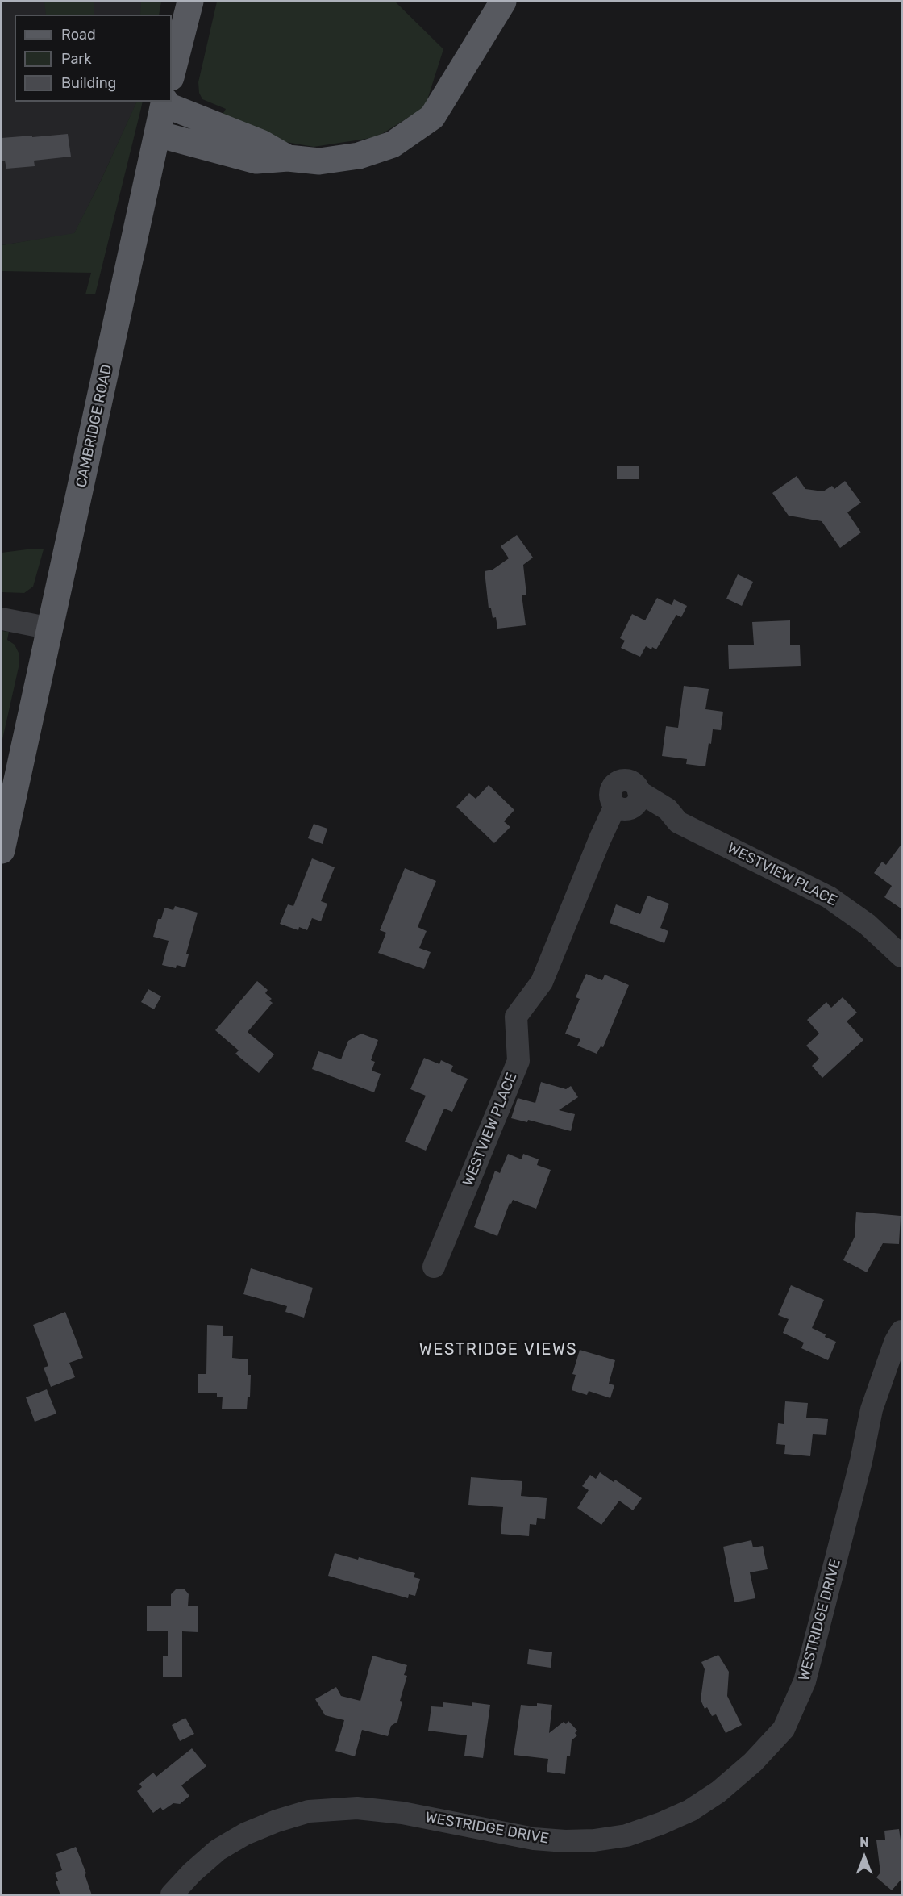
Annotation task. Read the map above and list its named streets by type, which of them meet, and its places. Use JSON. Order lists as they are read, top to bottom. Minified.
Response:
{"streets":{"main road":["CAMBRIDGE ROAD"],"street":["WESTVIEW PLACE","WESTRIDGE DRIVE"]},"districts":["WESTRIDGE VIEWS"],"legend":["Road","Park","Building"],"north":"top"}
